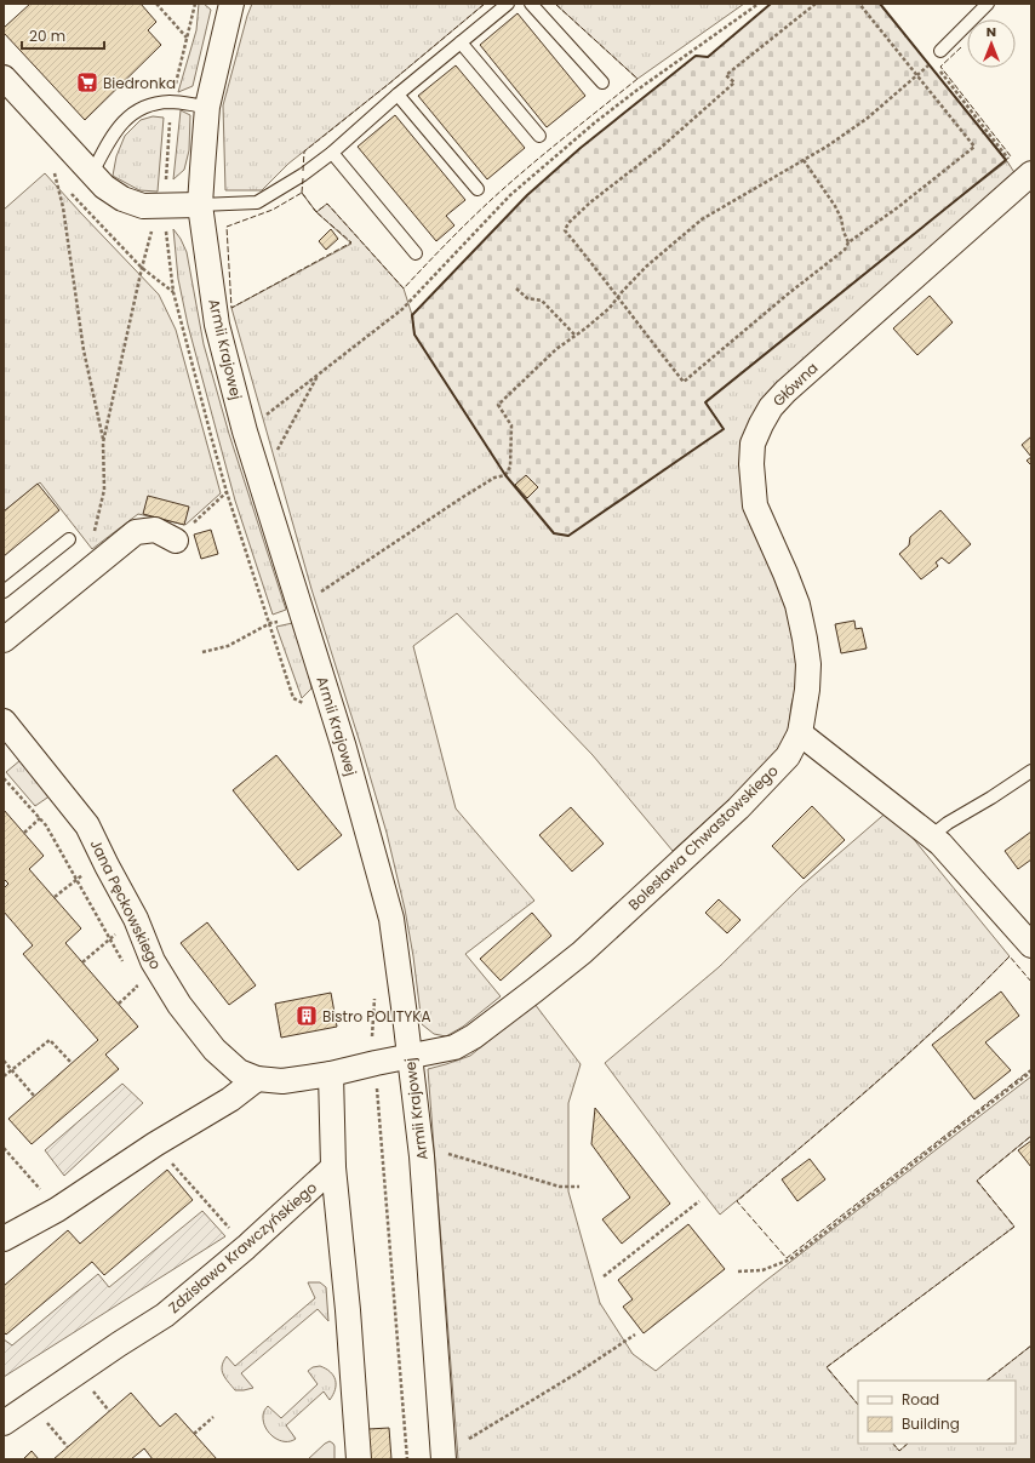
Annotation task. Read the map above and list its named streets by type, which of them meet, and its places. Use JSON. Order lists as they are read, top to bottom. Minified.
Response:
{"streets":{"street":["Armii Krajowej","Główna","Bolesława Chwastowskiego","Jana Pęckowskiego","Zdzisława Krawczyńskiego"]},"crossings":[["Armii Krajowej","Bolesława Chwastowskiego"],["Armii Krajowej","Jana Pęckowskiego"],["Główna","Bolesława Chwastowskiego"],["Bolesława Chwastowskiego","Jana Pęckowskiego"],["Jana Pęckowskiego","Zdzisława Krawczyńskiego"]],"places":{"supermarket":["Biedronka"],"building":["Bistro POLITYKA"]},"legend":["Road","Building"],"scale_bar":"20 m","north":"top"}
